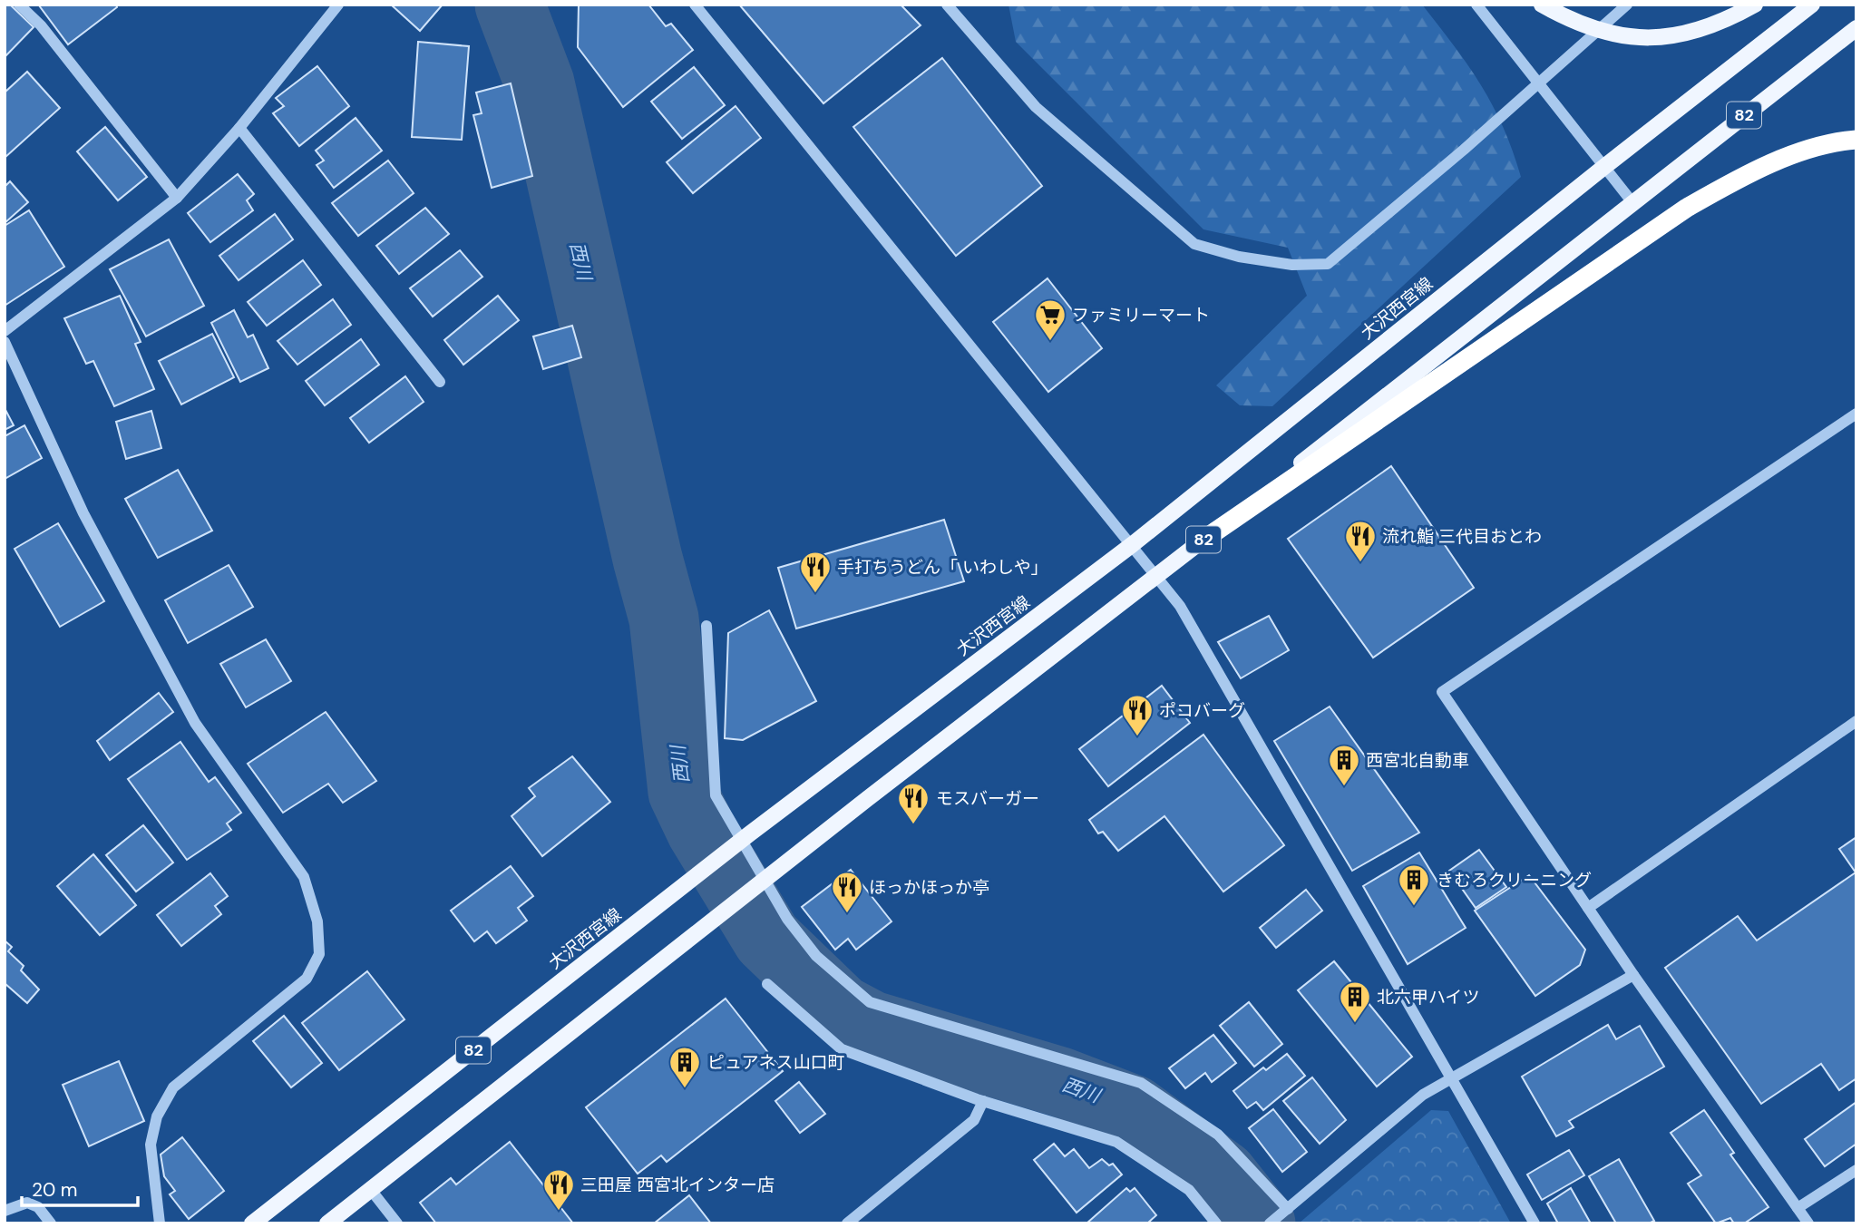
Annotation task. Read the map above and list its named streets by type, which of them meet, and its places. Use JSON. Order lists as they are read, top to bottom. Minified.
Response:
{"streets":{"main road":["82","大沢西宮線"]},"water":["西川"],"places":{"supermarket":["ファミリーマート"],"restaurant":["流れ鮨 三代目おとわ","手打ちうどん「 いわしや」","ポコバーグ","モスバーガー","ほっかほっか亭","三田屋 西宮北インター店"],"building":["西宮北自動車","きむろクリーニング","北六甲ハイツ","ピュアネス山口町"]},"scale_bar":"20 m"}
